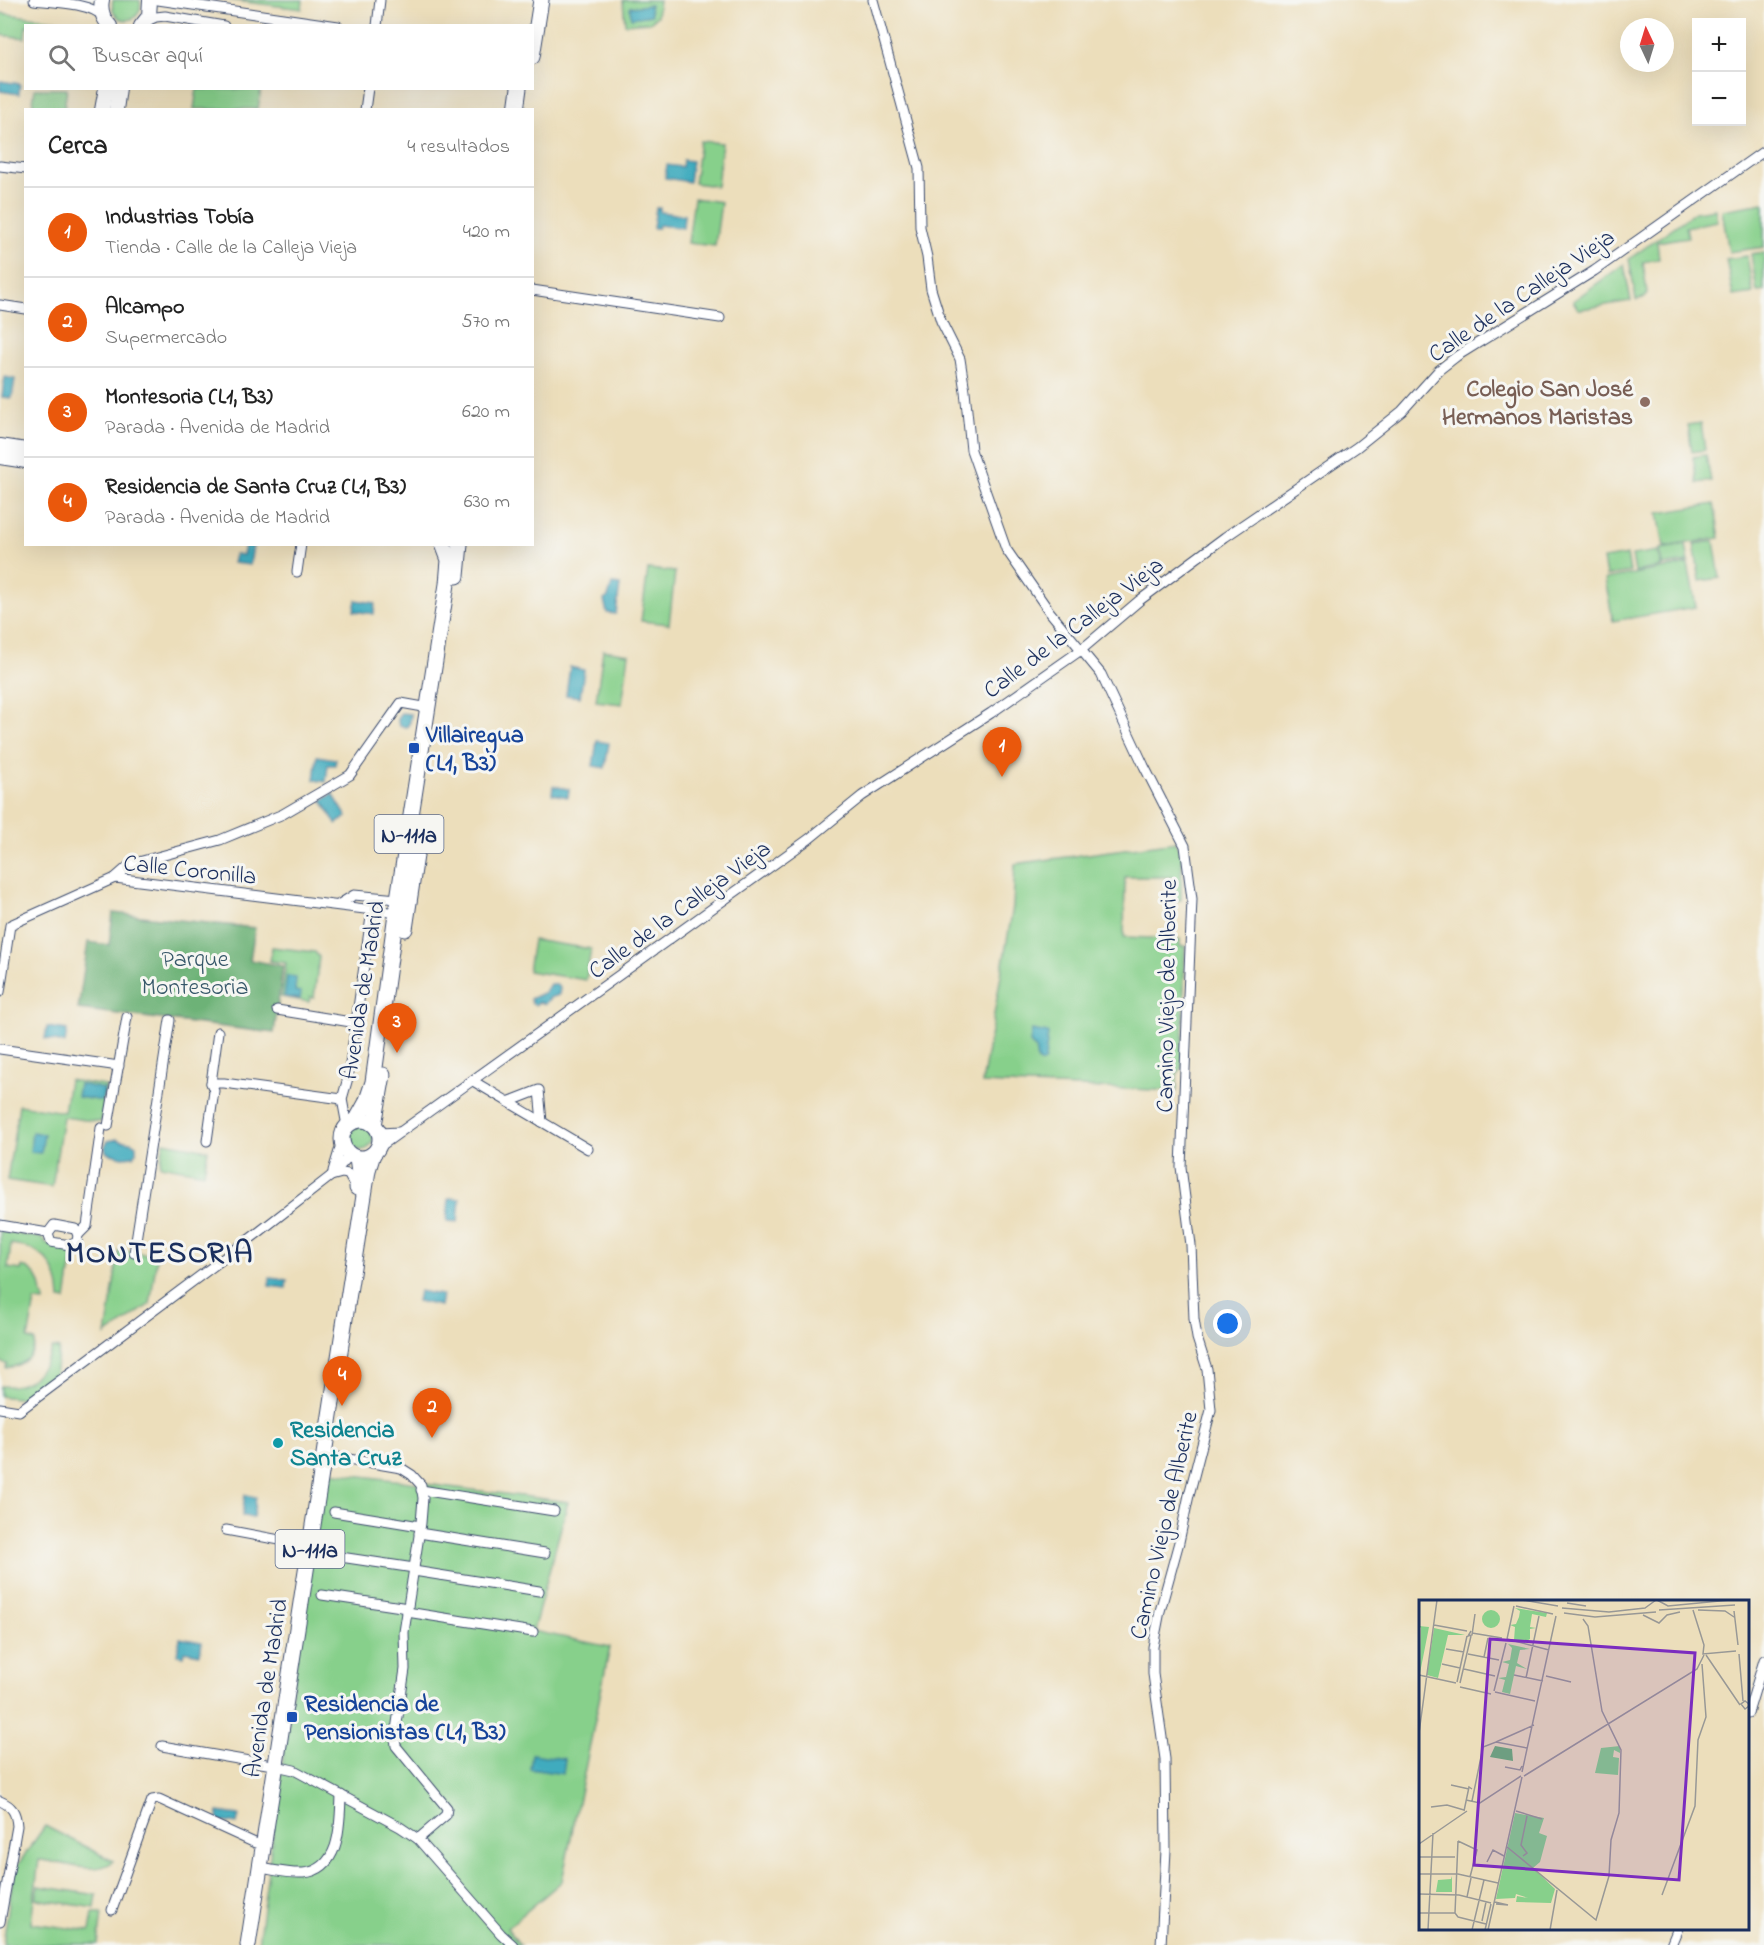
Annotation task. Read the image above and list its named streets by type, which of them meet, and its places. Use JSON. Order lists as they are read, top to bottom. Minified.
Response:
{"streets":{"main road":["N-111a","Avenida de Madrid"],"street":["Calle de la Calleja Vieja","Calle Coronilla","Camino Viejo de Alberite"]},"crossings":[["Calle de la Calleja Vieja","Camino Viejo de Alberite"],["N-111a","Avenida de Madrid"],["Calle Coronilla","Avenida de Madrid"]],"districts":["MONTESORIA"],"parks":["Parque Montesoria"],"places":{"other":["Colegio San José Hermanos Maristas","Residencia Santa Cruz"],"transit":["Villairegua (L1, B3)","Residencia de Pensionistas (L1, B3)"]},"north":"top","page":{"map_buttons":["+","−"],"search":"Buscar aquí","heading":["Cerca","4 resultados"],"list":[{"mark":"1","name":"Industrias Tobía","note":"Tienda · Calle de la Calleja Vieja","value":"420 m"},{"mark":"2","name":"Alcampo","note":"Supermercado","value":"570 m"},{"mark":"3","name":"Montesoria (L1, B3)","note":"Parada · Avenida de Madrid","value":"620 m"},{"mark":"4","name":"Residencia de Santa Cruz (L1, B3)","note":"Parada · Avenida de Madrid","value":"630 m"}],"pins":["1","3","4","2"]}}
